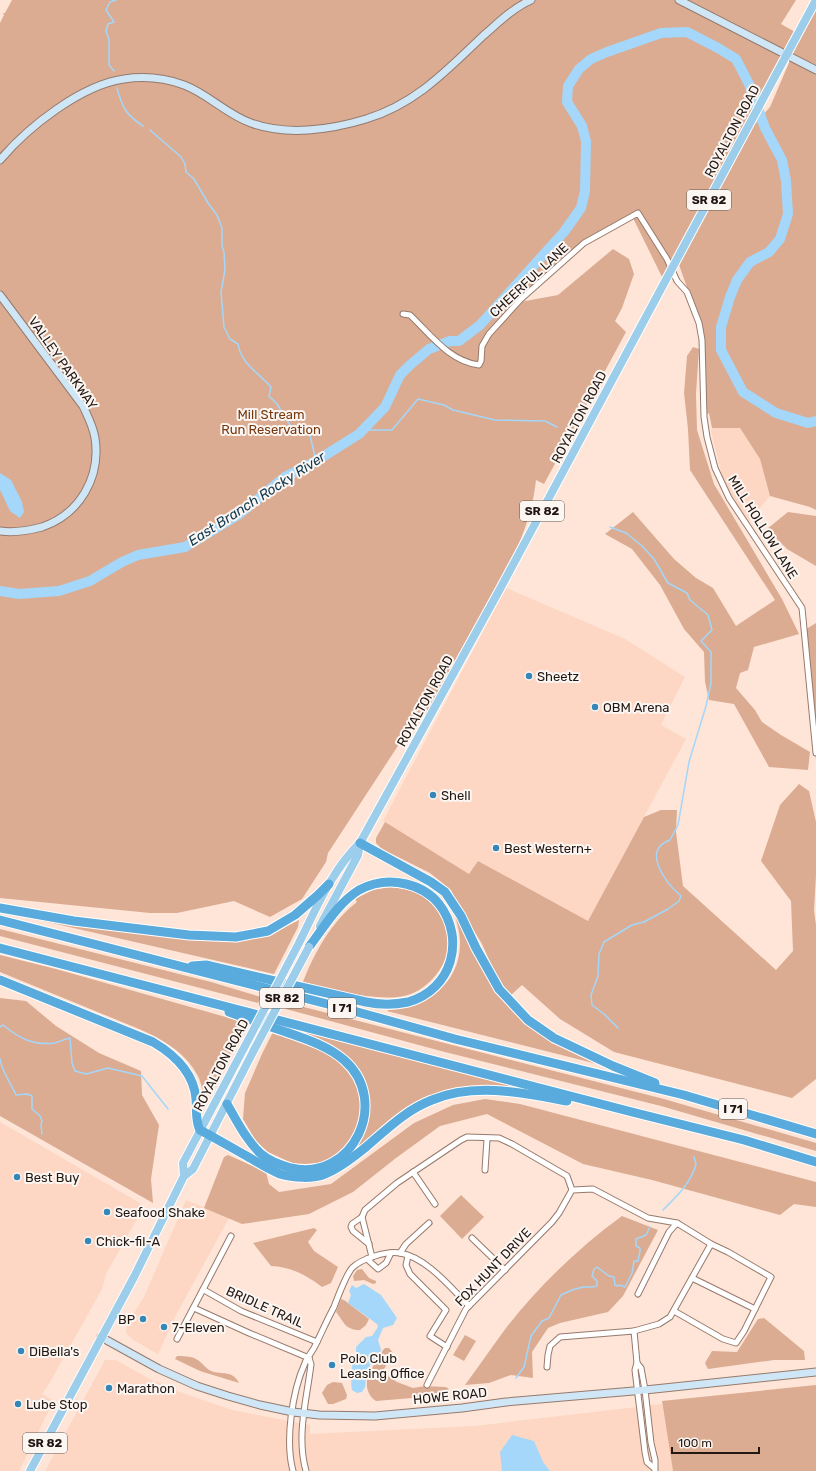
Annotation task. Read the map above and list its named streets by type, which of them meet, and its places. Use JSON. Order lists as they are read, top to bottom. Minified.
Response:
{"streets":{"highway":["I 71"],"main road":["ROYALTON ROAD","SR 82"],"street":["CHEERFUL LANE","VALLEY PARKWAY","MILL HOLLOW LANE","FOX HUNT DRIVE","BRIDLE TRAIL","HOWE ROAD"]},"crossings":[["ROYALTON ROAD","CHEERFUL LANE"],["ROYALTON ROAD","MILL HOLLOW LANE"],["ROYALTON ROAD","HOWE ROAD"],["CHEERFUL LANE","MILL HOLLOW LANE"]],"water":["East Branch Rocky River"],"parks":["Mill Stream Run Reservation"],"places":["Sheetz","OBM Arena","Shell","Best Western+","Best Buy","Seafood Shake","Chick-fil-A","BP","7-Eleven","DiBella's","Polo Club Leasing Office","Marathon","Lube Stop"],"scale_bar":"100 m"}
